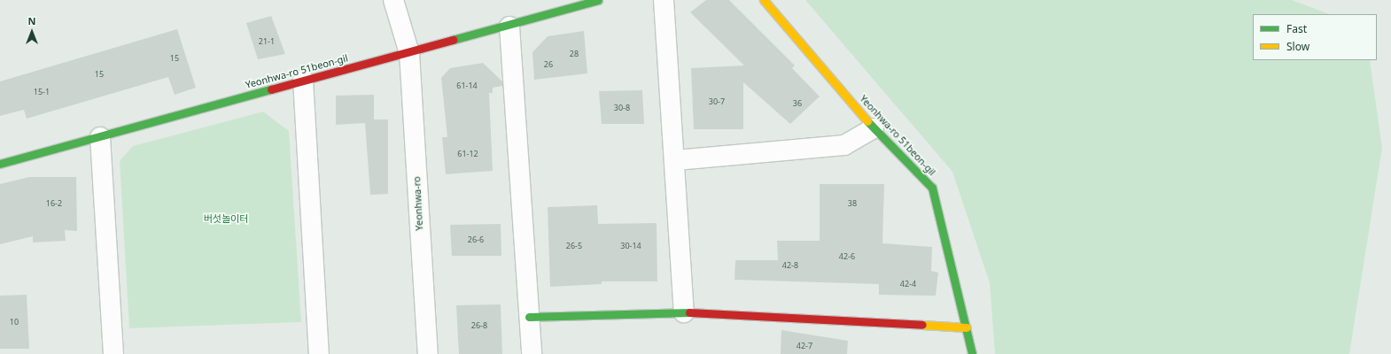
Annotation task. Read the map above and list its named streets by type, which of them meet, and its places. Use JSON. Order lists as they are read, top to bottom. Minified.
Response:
{"streets":{"street":["Yeonhwa-ro 51beon-gil","Yeonhwa-ro"]},"crossings":[["Yeonhwa-ro 51beon-gil","Yeonhwa-ro"]],"parks":["버섯놀이터"],"house_numbers":["21-1","28","15","26","15","61-14","15-1","30-7","36","30-8","61-12","16-2","38","26-6","26-5","30-14","42-6","42-8","42-4","10","26-8","42-7"],"legend":["Fast","Slow"],"north":"top"}
